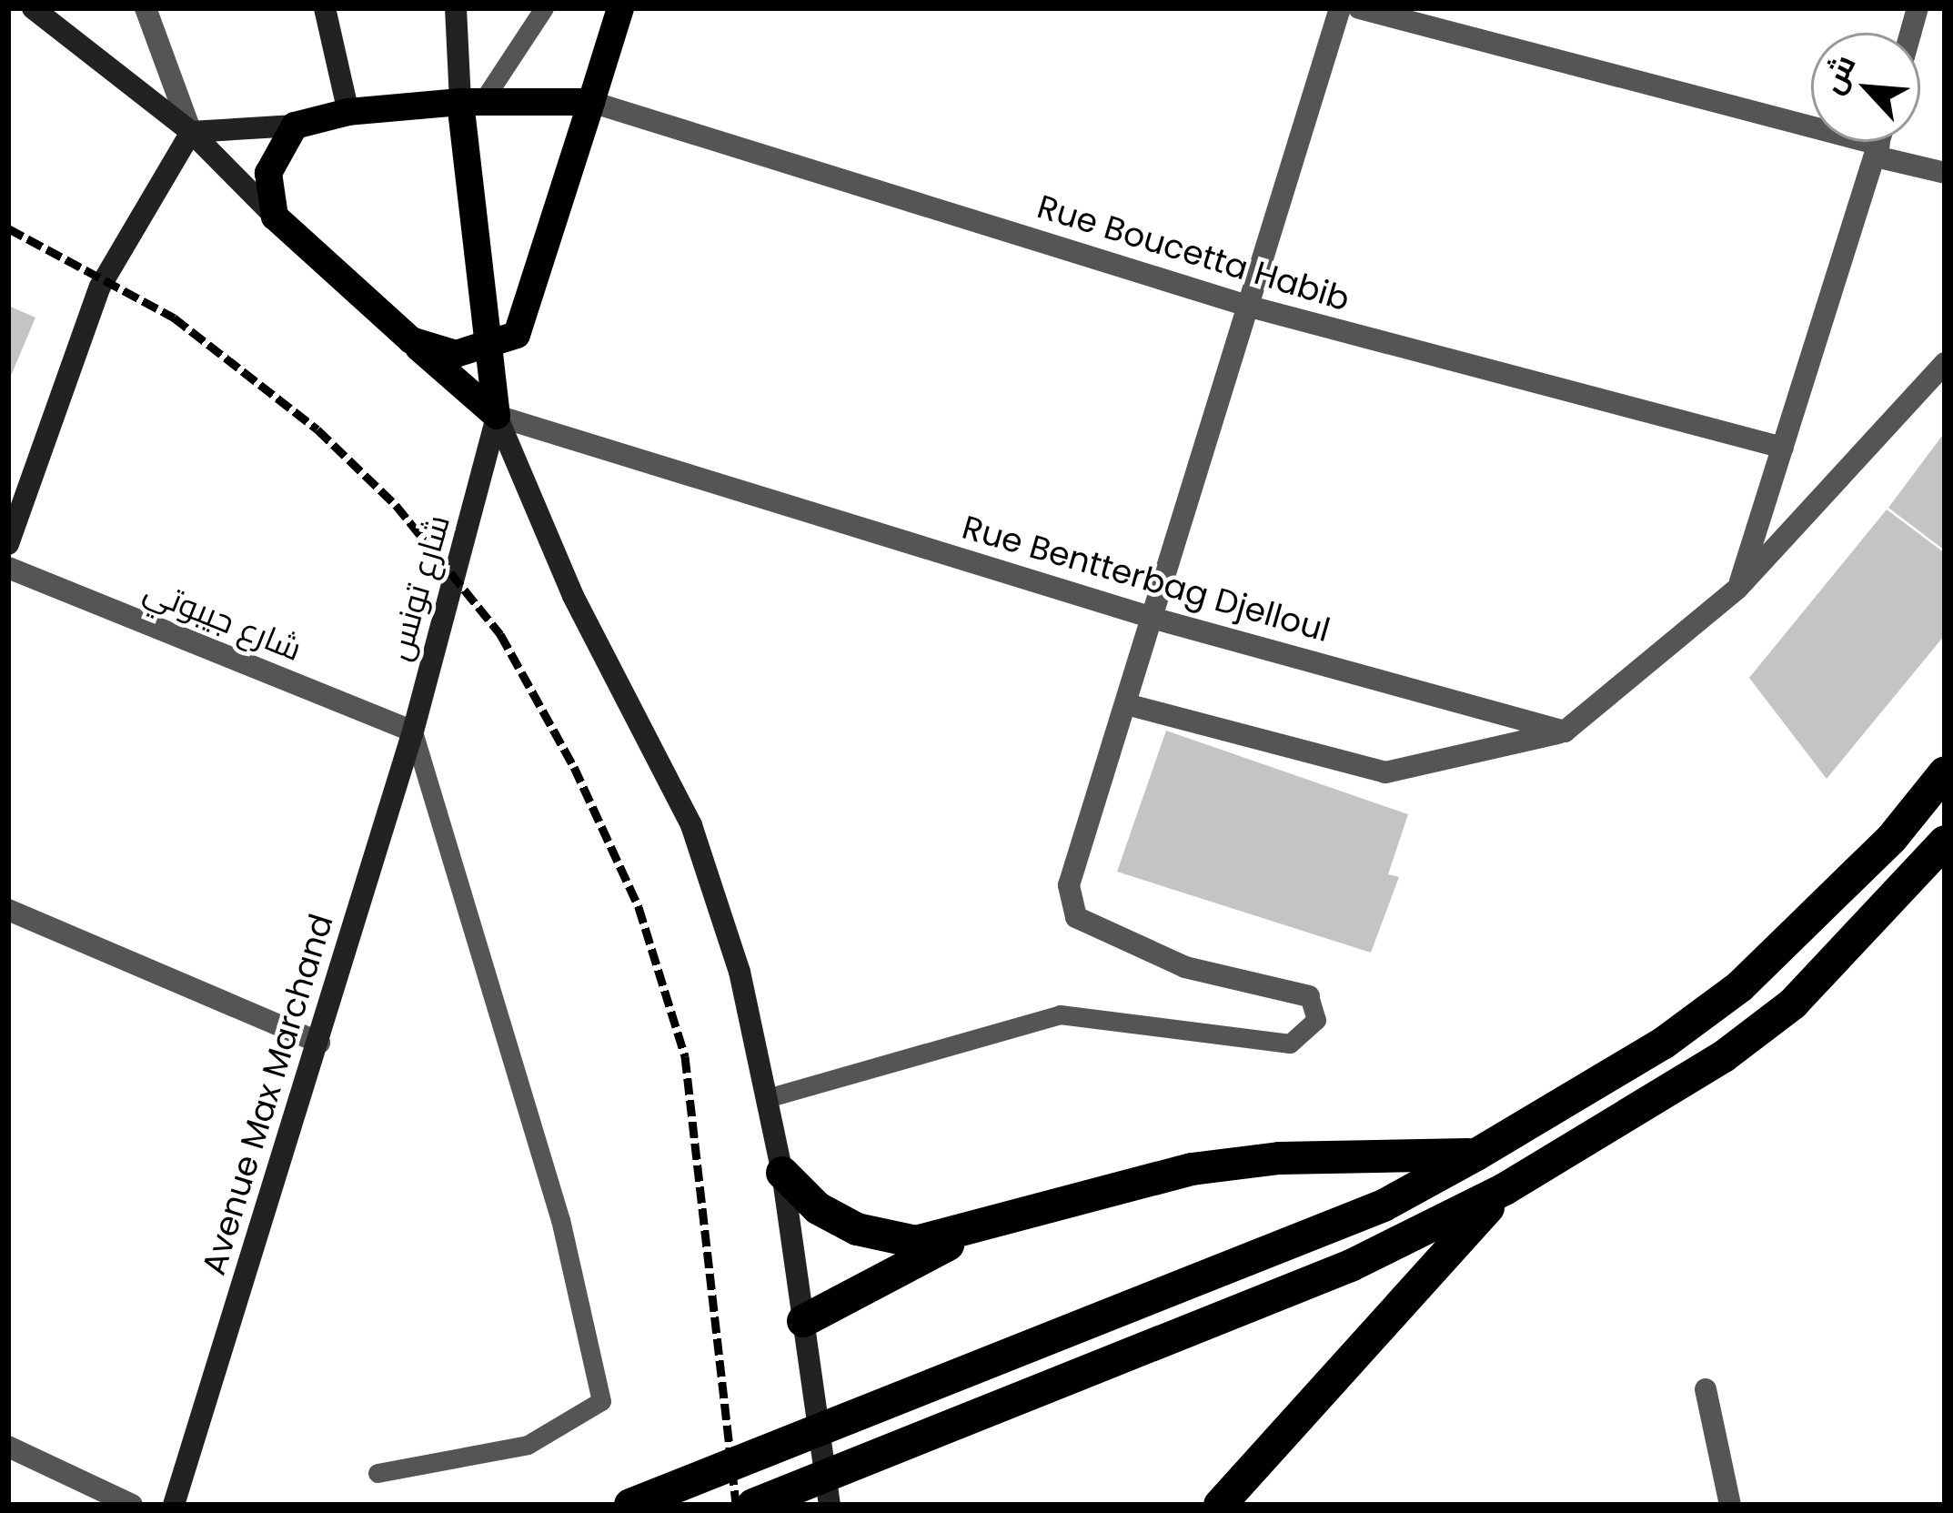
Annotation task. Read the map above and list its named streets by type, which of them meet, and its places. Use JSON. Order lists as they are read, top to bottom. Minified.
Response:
{"streets":{"main road":["شارع تونس","Avenue Max Marchand"],"street":["Rue Boucetta Habib","Rue Bentterbag Djelloul","شارع جيبوتي"]},"crossings":[["Rue Bentterbag Djelloul","شارع تونس"],["شارع تونس","Avenue Max Marchand"],["شارع جيبوتي","Avenue Max Marchand"]],"north":"top left"}
